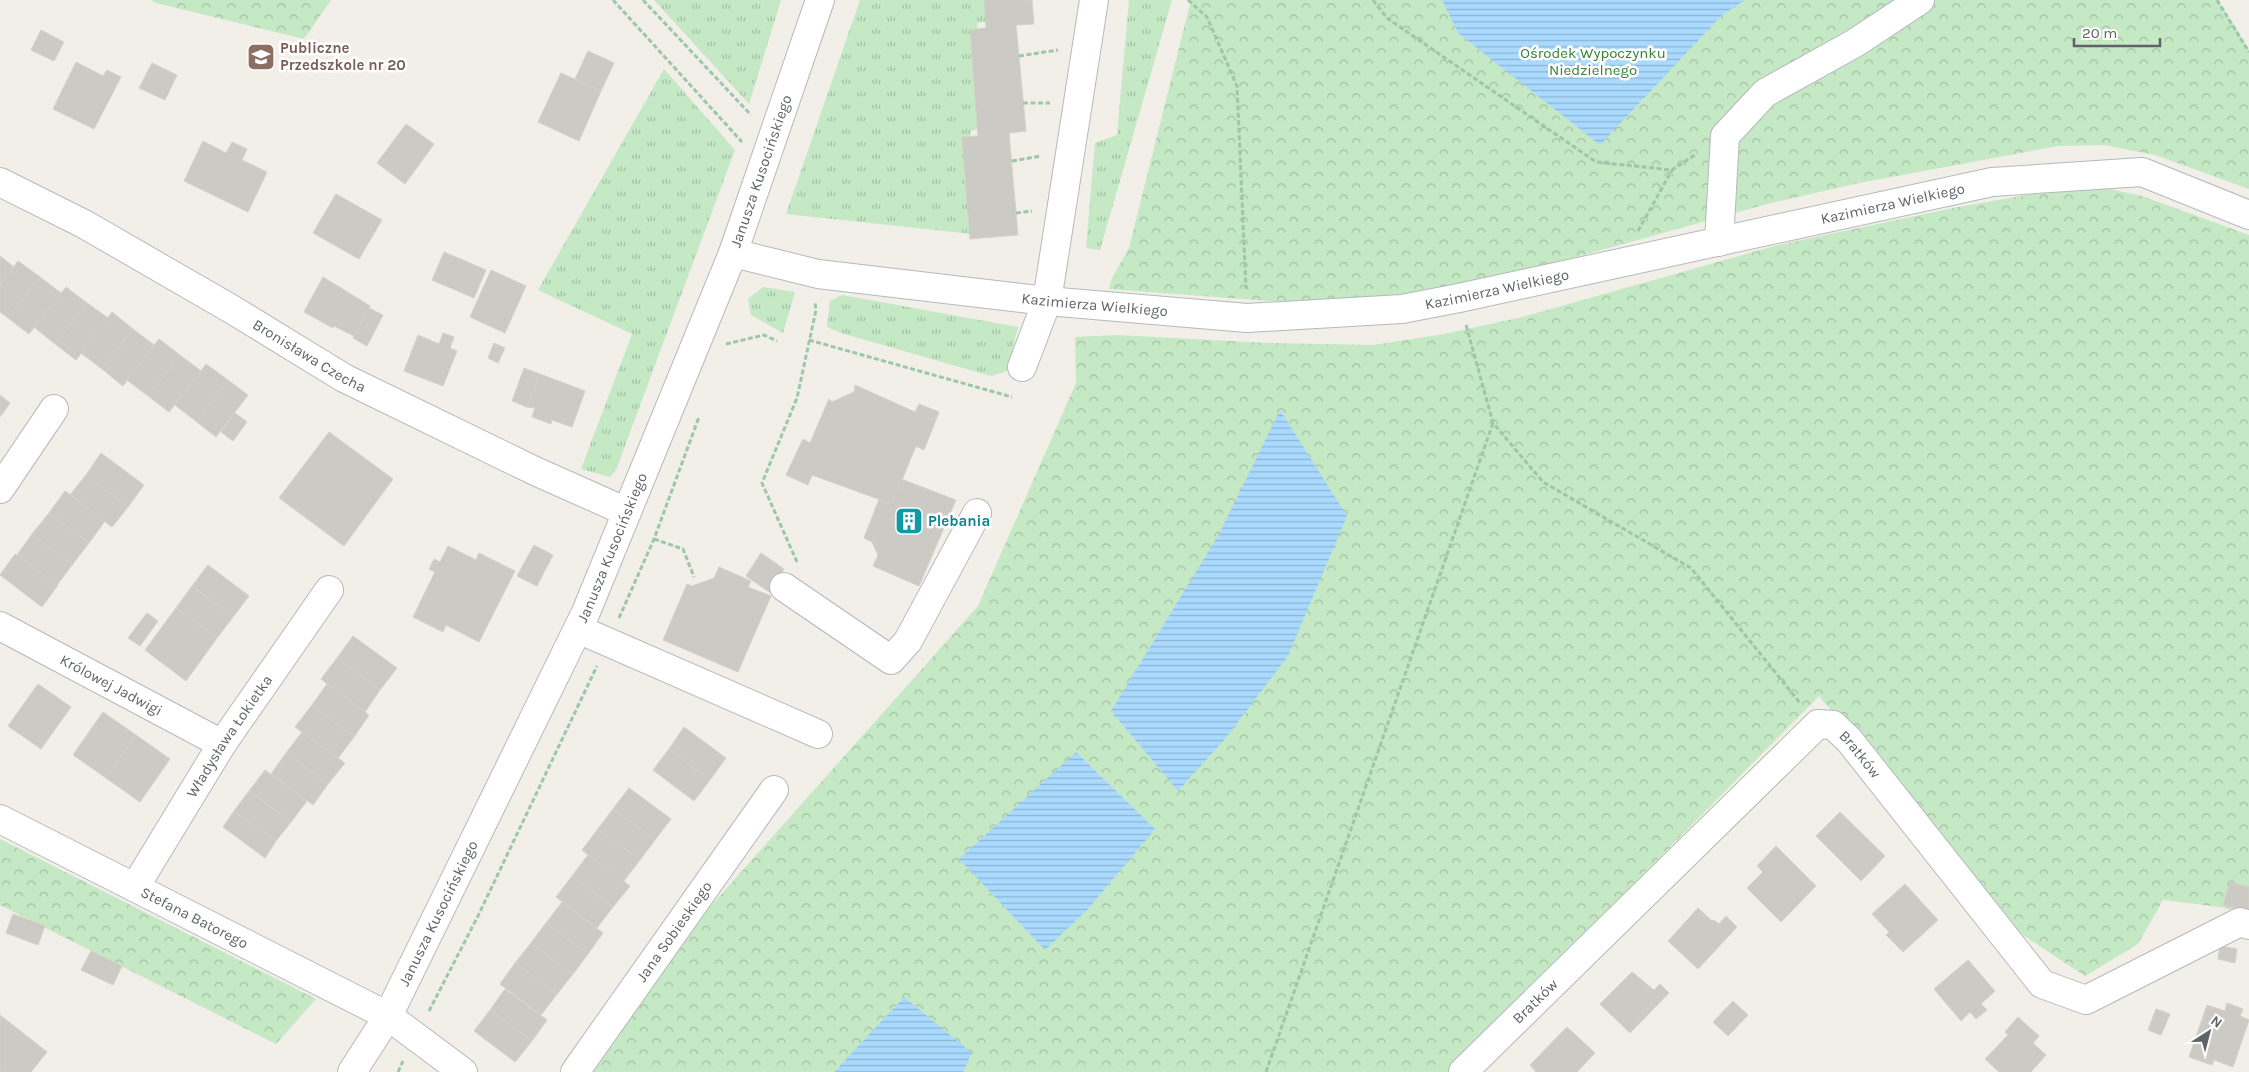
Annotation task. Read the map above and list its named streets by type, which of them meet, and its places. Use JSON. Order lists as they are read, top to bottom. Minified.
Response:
{"streets":{"street":["Janusza Kusocińskiego","Kazimierza Wielkiego","Bronisława Czecha","Królowej Jadwigi","Władysława Łokietka","Bratków","Stefana Batorego","Jana Sobieskiego"]},"crossings":[["Janusza Kusocińskiego","Kazimierza Wielkiego"],["Janusza Kusocińskiego","Bronisława Czecha"],["Janusza Kusocińskiego","Stefana Batorego"],["Królowej Jadwigi","Władysława Łokietka"],["Władysława Łokietka","Stefana Batorego"]],"parks":["Ośrodek Wypoczynku Niedzielnego"],"places":{"school or university":["Publiczne Przedszkole nr 20"],"building":["Plebania"]},"scale_bar":"20 m","north":"top right"}
